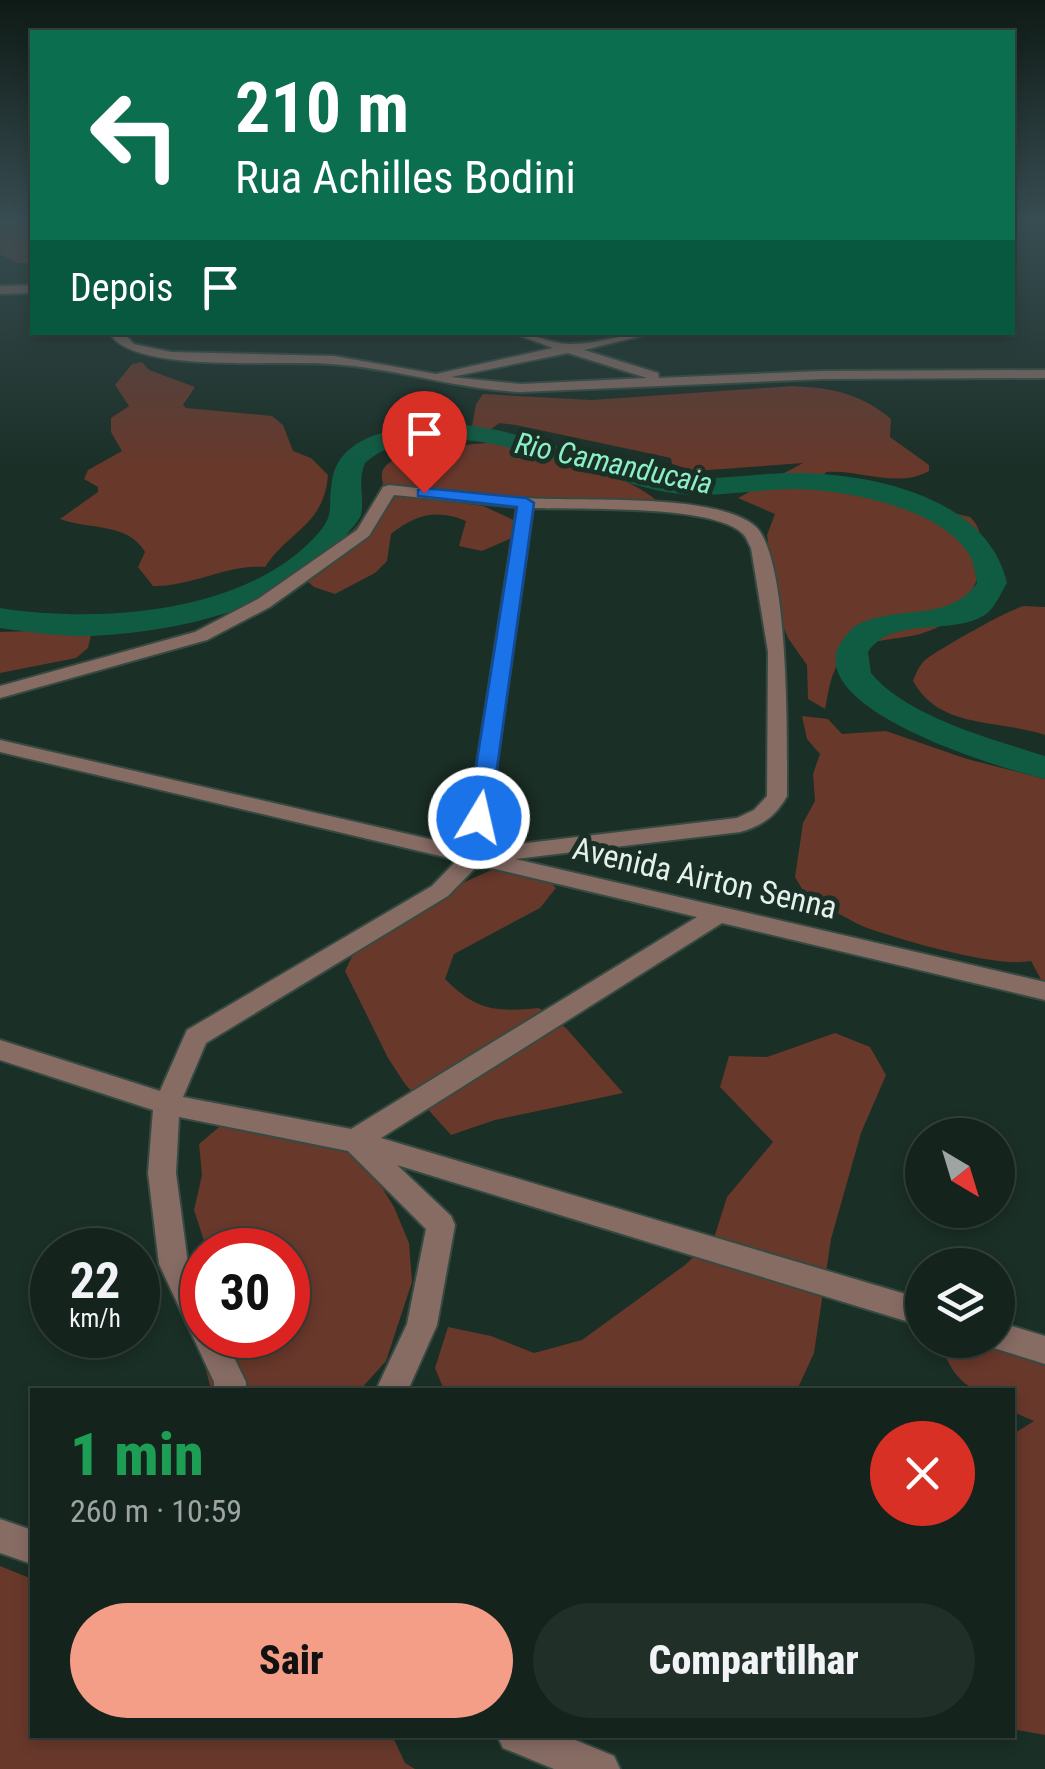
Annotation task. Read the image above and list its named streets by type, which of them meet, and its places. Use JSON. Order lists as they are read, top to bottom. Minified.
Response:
{"streets":{"street":["Avenida Airton Senna"]},"water":["Rio Camanducaia"],"north":"bottom right","page":{"turn":["210 m","Rua Achilles Bodini"],"then":"Depois","speed":"22 km/h","limit":"30","heading":["1 min","260 m · 10:59"],"buttons":["Sair","Compartilhar"]}}
